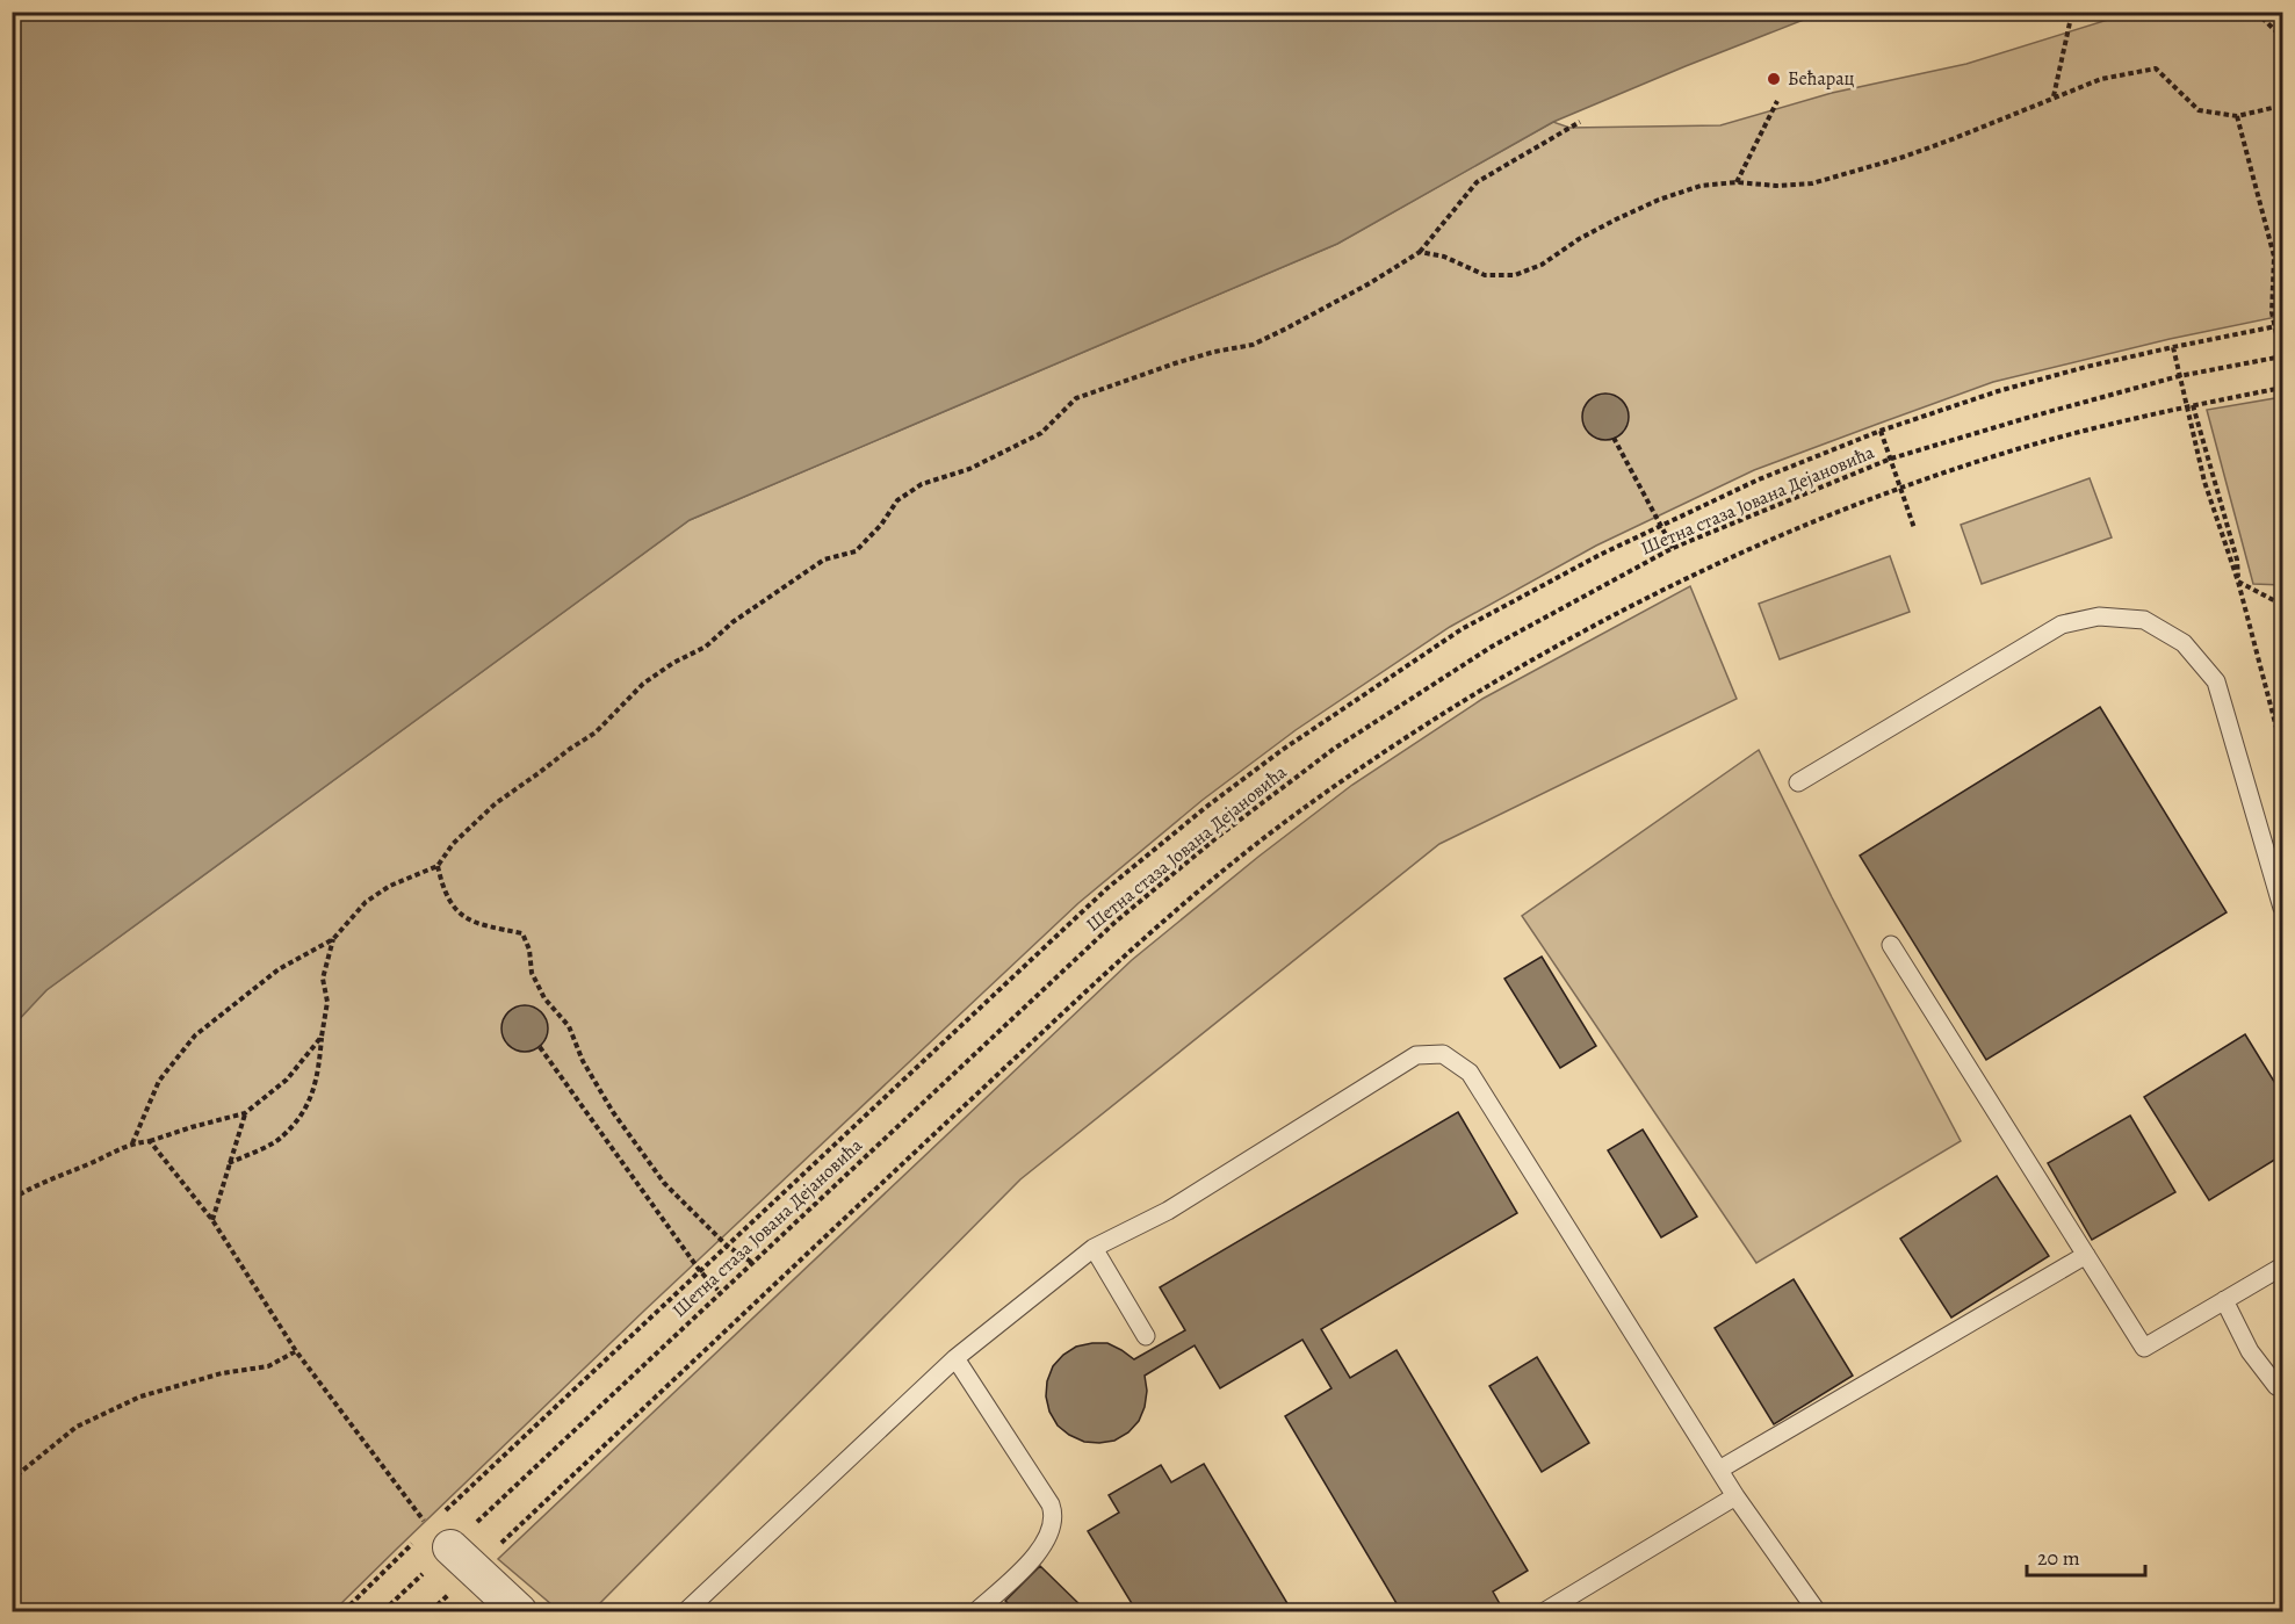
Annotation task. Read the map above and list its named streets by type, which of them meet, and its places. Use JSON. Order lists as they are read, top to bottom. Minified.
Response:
{"streets":{"path":["Шетна стаза Јована Дејановића"]},"places":["Бећарац"],"scale_bar":"20 m"}
